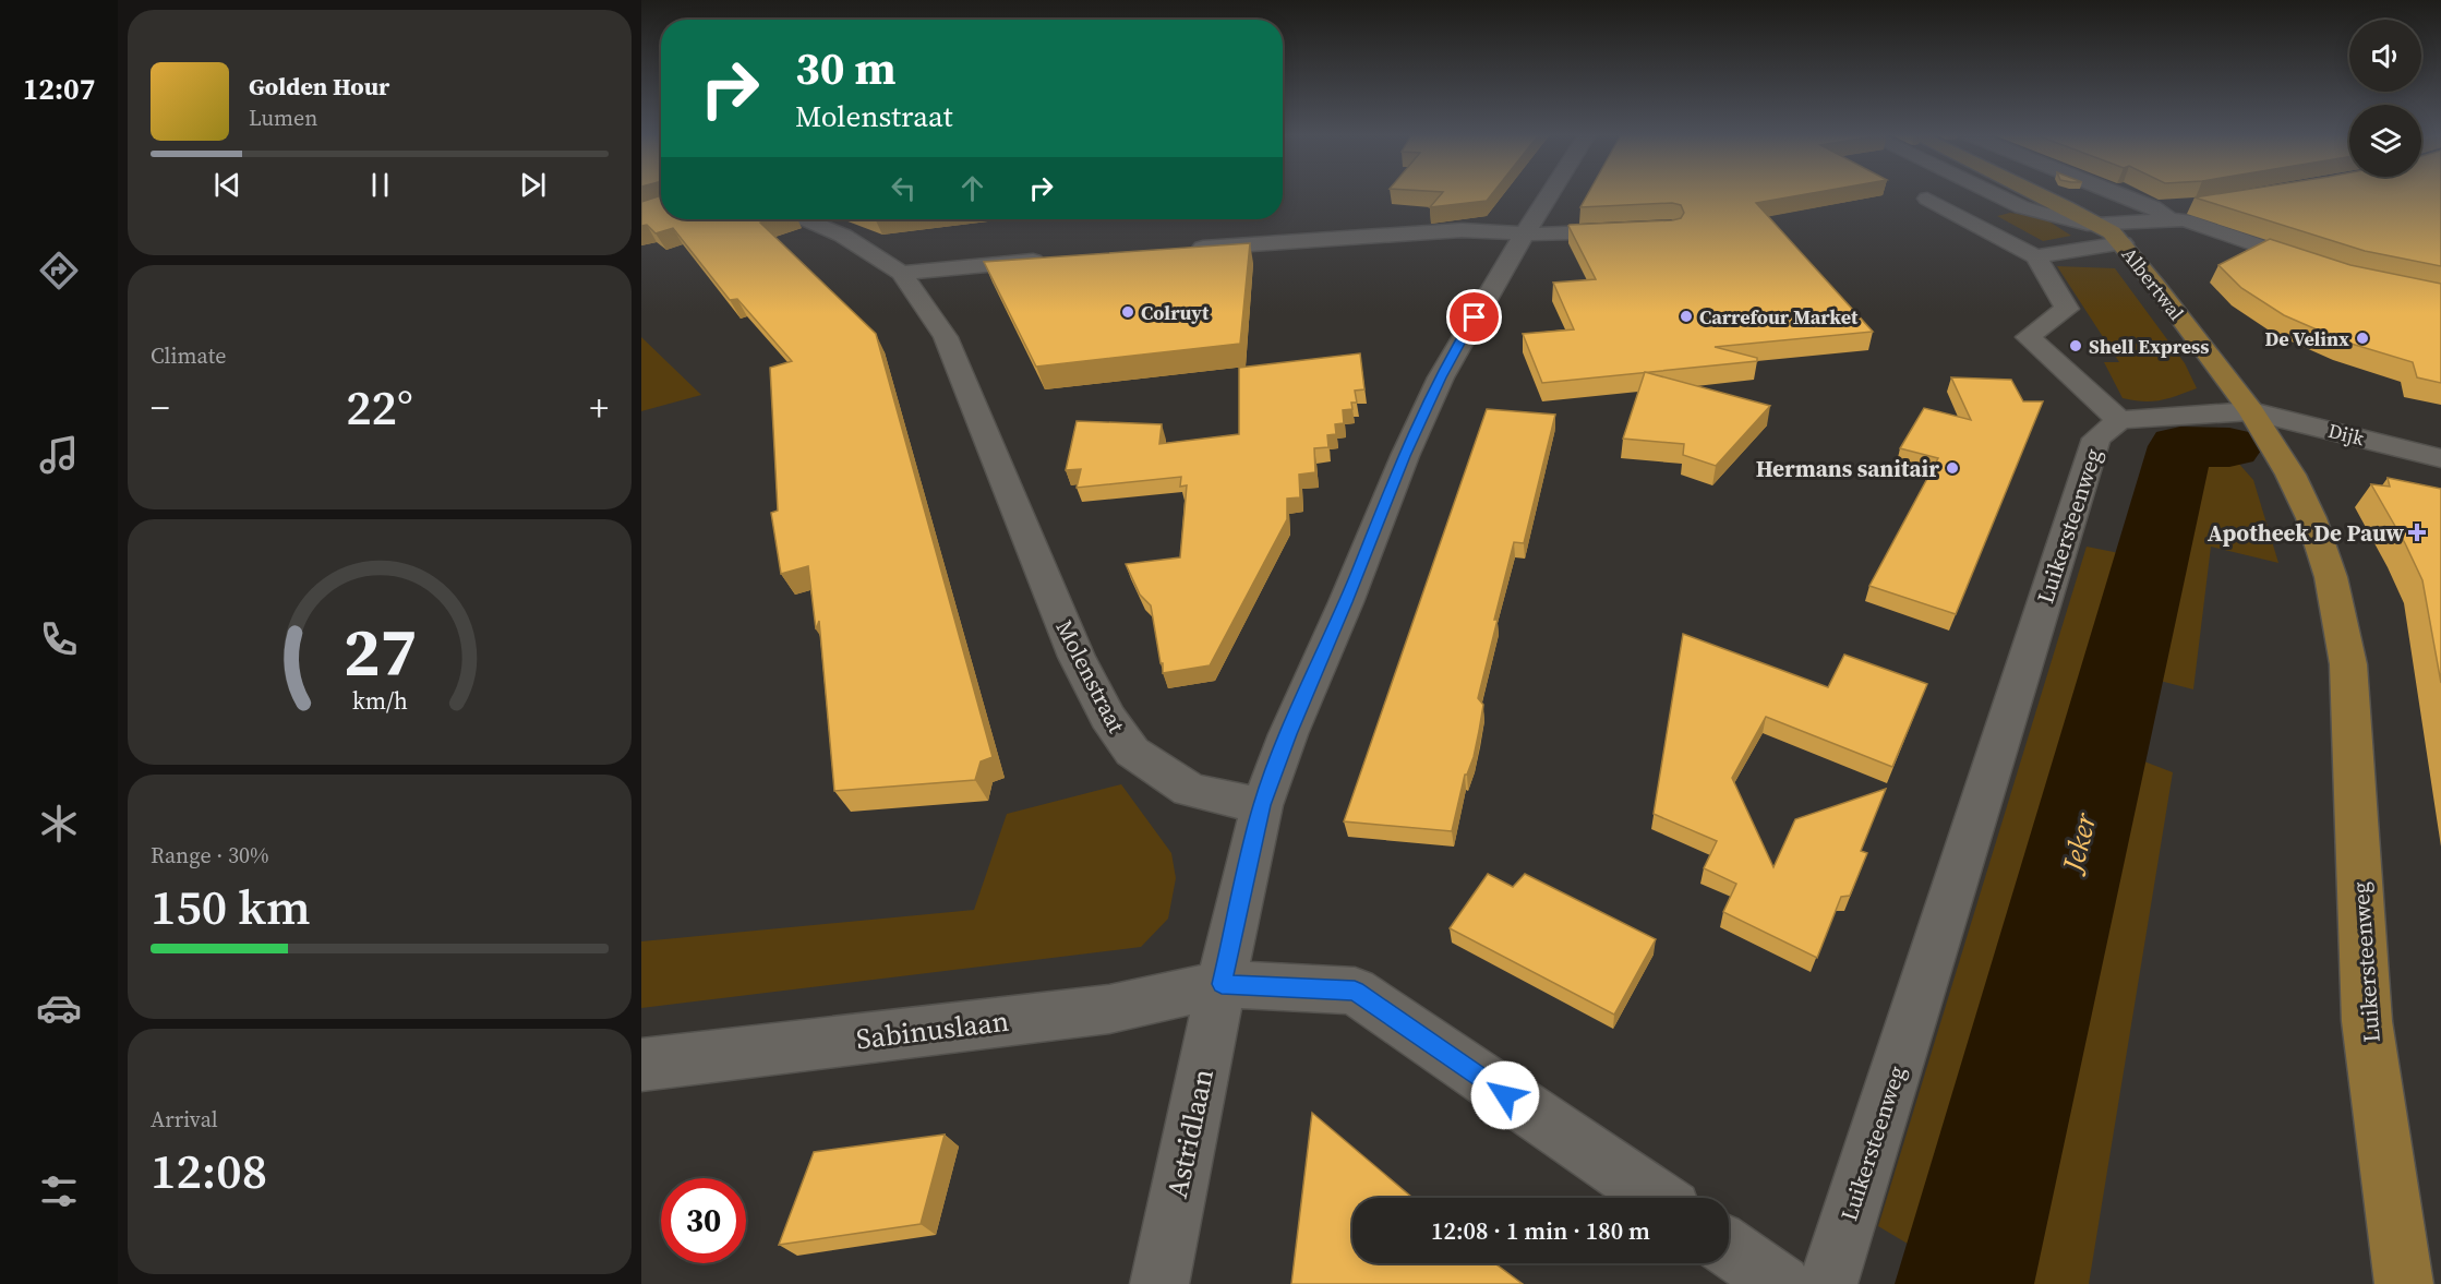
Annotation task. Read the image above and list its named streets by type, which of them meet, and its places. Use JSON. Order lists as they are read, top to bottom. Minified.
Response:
{"streets":{"main road":["Albertwal","Luikersteenweg"],"street":["Dijk","Molenstraat","Sabinuslaan","Astridlaan"]},"crossings":[["Albertwal","Dijk"],["Albertwal","Luikersteenweg"],["Dijk","Luikersteenweg"],["Sabinuslaan","Astridlaan"]],"water":["Jeker"],"places":{"other":["Colruyt","Carrefour Market","De Velinx","Shell Express","Hermans sanitair"],"health":["Apotheek De Pauw"]},"page":{"tabs":"12:07","turn":["30 m","Molenstraat"],"song":["Golden Hour","Lumen"],"tile":["Climate",["Range · 30%","150 km"],["Arrival","12:08"]],"heat":["−","22°","+"],"limit":"30","trip":"12:08 · 1 min · 180 m","gauge":["27","km/h"]}}
